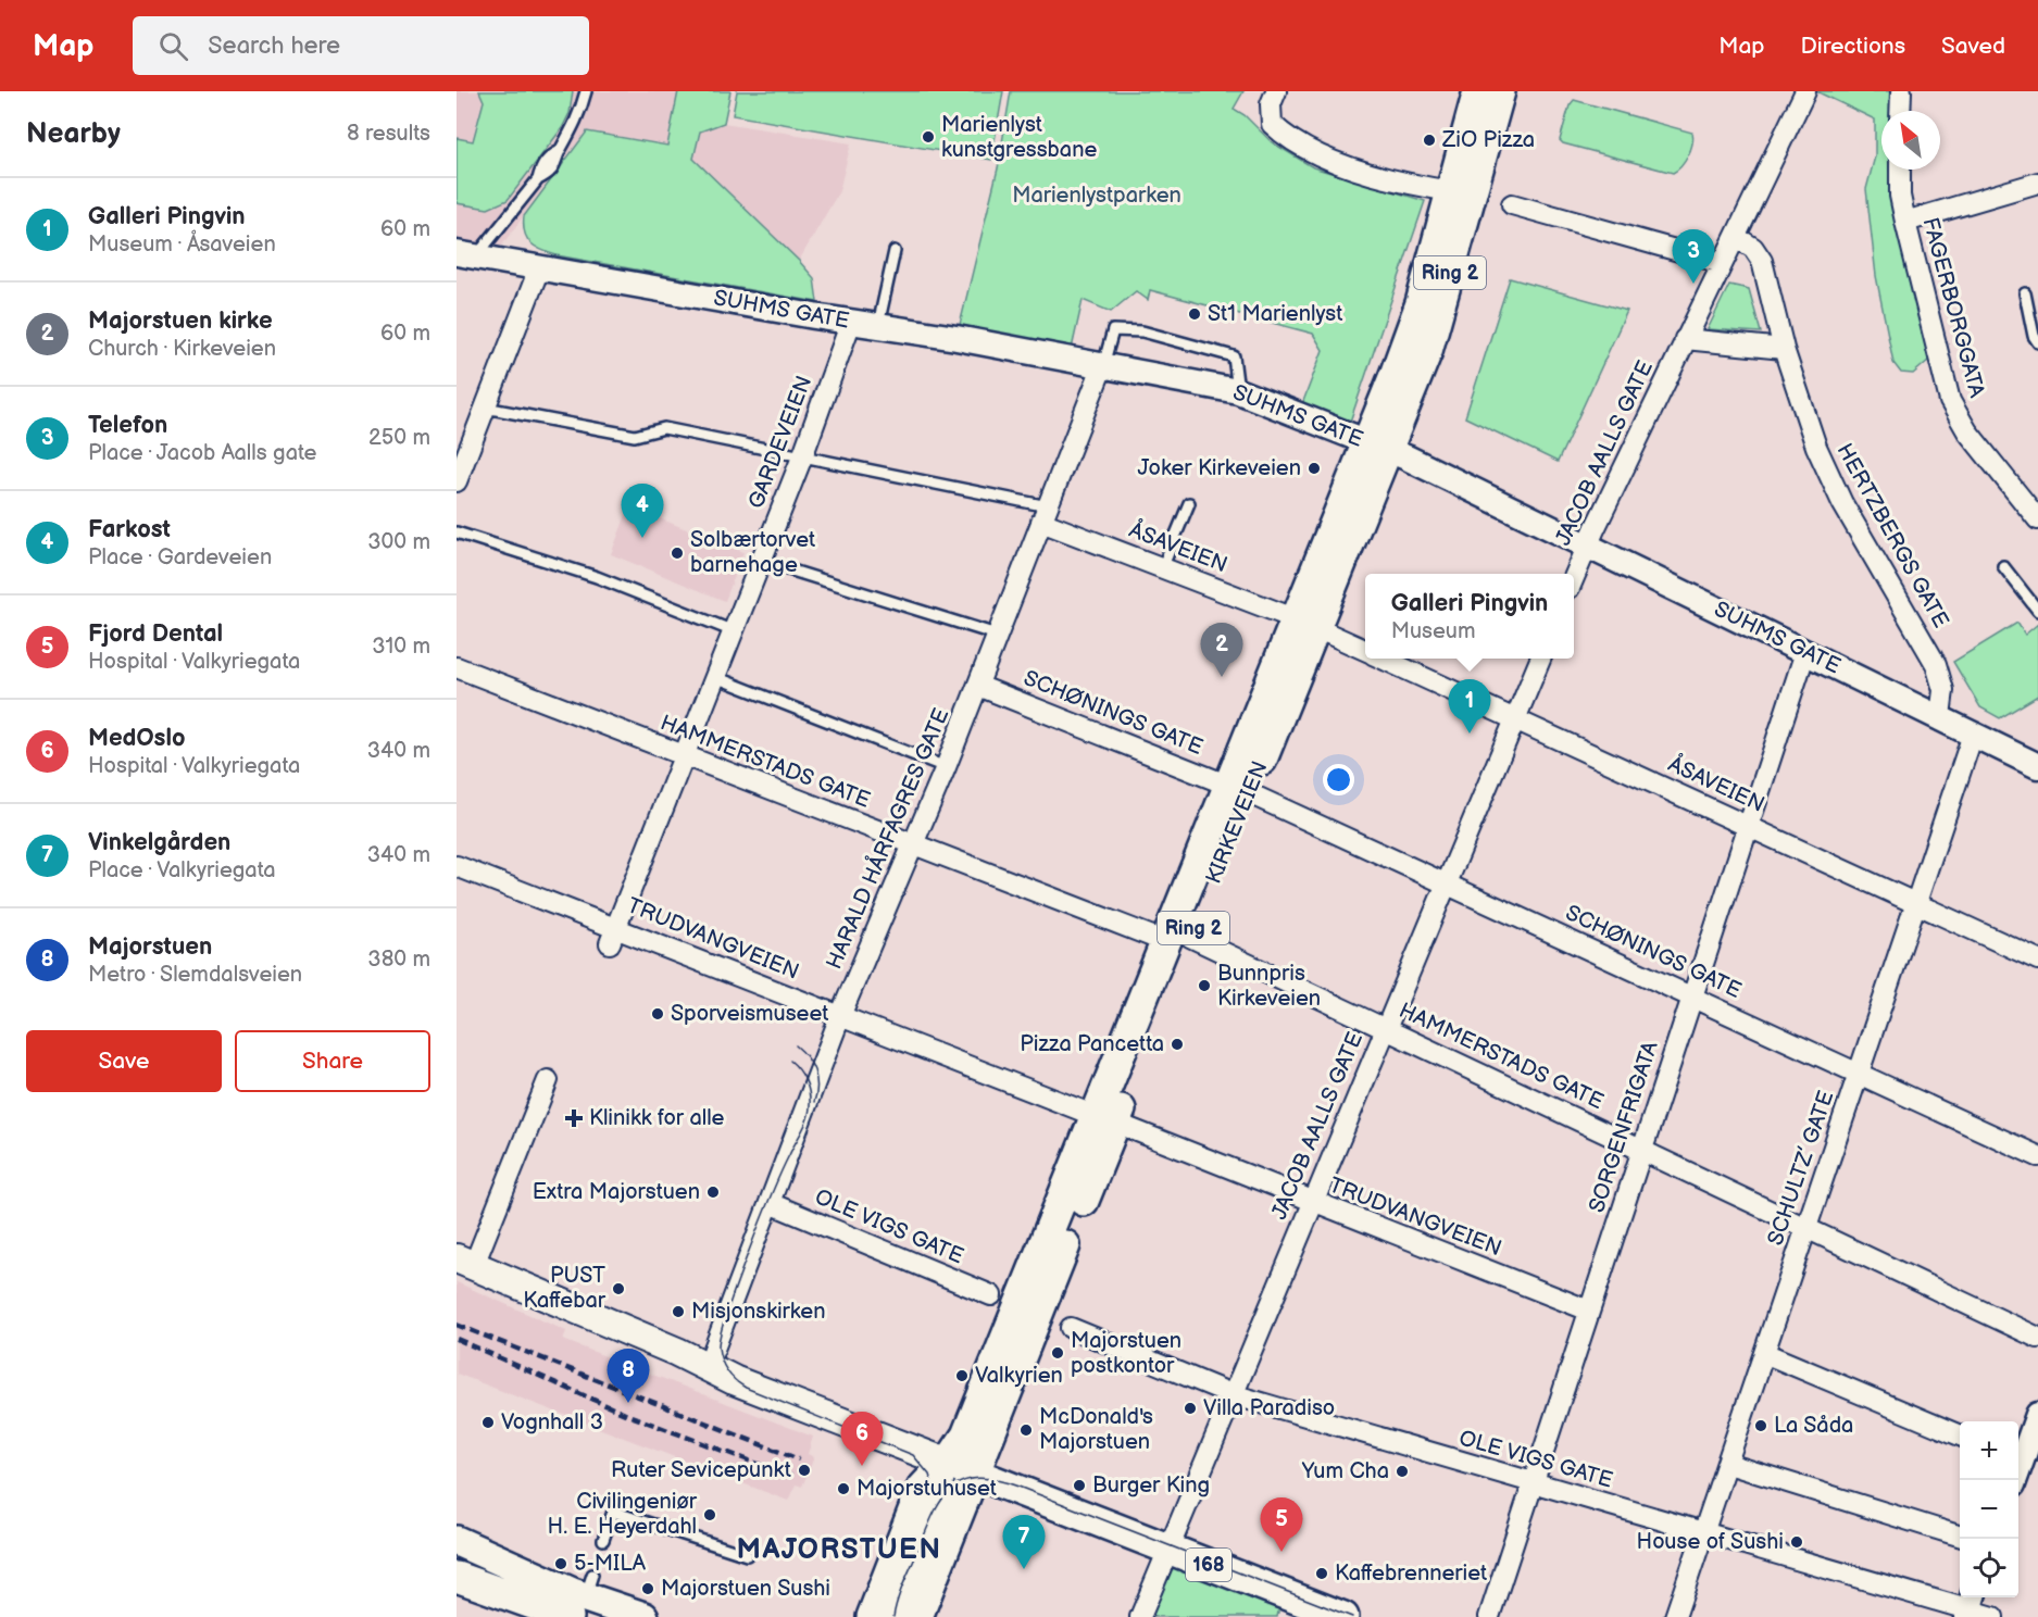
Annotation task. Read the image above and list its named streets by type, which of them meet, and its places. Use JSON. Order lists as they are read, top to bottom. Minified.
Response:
{"streets":{"main road":["Ring 2","KIRKEVEIEN","168"],"street":["FAGERBORGGATA","SUHMS GATE","GARDEVEIEN","JACOB AALLS GATE","HERTZBERGS GATE","ÅSAVEIEN","SCHØNINGS GATE","HAMMERSTADS GATE","HARALD HÅRFAGRES GATE","TRUDVANGVEIEN","SORGENFRIGATA","SCHULTZ’ GATE","OLE VIGS GATE"]},"crossings":[["SUHMS GATE","GARDEVEIEN"],["SUHMS GATE","JACOB AALLS GATE"],["SUHMS GATE","HERTZBERGS GATE"],["SUHMS GATE","KIRKEVEIEN"],["SUHMS GATE","HARALD HÅRFAGRES GATE"],["SUHMS GATE","SORGENFRIGATA"],["SUHMS GATE","SCHULTZ’ GATE"],["GARDEVEIEN","HAMMERSTADS GATE"],["GARDEVEIEN","TRUDVANGVEIEN"],["JACOB AALLS GATE","HERTZBERGS GATE"],["JACOB AALLS GATE","ÅSAVEIEN"],["JACOB AALLS GATE","SCHØNINGS GATE"],["JACOB AALLS GATE","HAMMERSTADS GATE"],["JACOB AALLS GATE","TRUDVANGVEIEN"],["JACOB AALLS GATE","OLE VIGS GATE"],["JACOB AALLS GATE","168"],["ÅSAVEIEN","KIRKEVEIEN"],["ÅSAVEIEN","HARALD HÅRFAGRES GATE"],["ÅSAVEIEN","SORGENFRIGATA"],["ÅSAVEIEN","SCHULTZ’ GATE"],["SCHØNINGS GATE","KIRKEVEIEN"],["SCHØNINGS GATE","HARALD HÅRFAGRES GATE"],["SCHØNINGS GATE","SORGENFRIGATA"],["SCHØNINGS GATE","SCHULTZ’ GATE"],["HAMMERSTADS GATE","KIRKEVEIEN"],["HAMMERSTADS GATE","HARALD HÅRFAGRES GATE"],["HAMMERSTADS GATE","SORGENFRIGATA"],["HAMMERSTADS GATE","SCHULTZ’ GATE"],["KIRKEVEIEN","TRUDVANGVEIEN"],["KIRKEVEIEN","168"],["HARALD HÅRFAGRES GATE","TRUDVANGVEIEN"],["HARALD HÅRFAGRES GATE","OLE VIGS GATE"],["TRUDVANGVEIEN","SORGENFRIGATA"],["SORGENFRIGATA","OLE VIGS GATE"],["SCHULTZ’ GATE","OLE VIGS GATE"]],"districts":["MAJORSTUEN"],"parks":["Marienlystparken"],"places":{"other":["Marienlyst kunstgressbane","ZiO Pizza","St1 Marienlyst","Joker Kirkeveien","Solbærtorvet barnehage","Bunnpris Kirkeveien","Sporveismuseet","Pizza Pancetta","Extra Majorstuen","PUST Kaffebar","Misjonskirken","Majorstuen postkontor","Valkyrien","Villa Paradiso","Vognhall 3","La Såda","McDonald's Majorstuen","Ruter Sevicepunkt","Yum Cha","Burger King","Majorstuhuset","Civilingeniør H. E. Heyerdahl","House of Sushi","5-MILA","Kaffebrenneriet","Majorstuen Sushi"],"health":["Klinikk for alle"]},"north":"top left","page":{"header":"Map","search":"Search here","nav":["Map","Directions","Saved"],"heading":["Nearby","8 results"],"list":[{"mark":"1","name":"Galleri Pingvin","note":"Museum · Åsaveien","value":"60 m"},{"mark":"2","name":"Majorstuen kirke","note":"Church · Kirkeveien","value":"60 m"},{"mark":"3","name":"Telefon","note":"Place · Jacob Aalls gate","value":"250 m"},{"mark":"4","name":"Farkost","note":"Place · Gardeveien","value":"300 m"},{"mark":"5","name":"Fjord Dental","note":"Hospital · Valkyriegata","value":"310 m"},{"mark":"6","name":"MedOslo","note":"Hospital · Valkyriegata","value":"340 m"},{"mark":"7","name":"Vinkelgården","note":"Place · Valkyriegata","value":"340 m"},{"mark":"8","name":"Majorstuen","note":"Metro · Slemdalsveien","value":"380 m"}],"pins":["3","4","2","1","8","6","5","7"],"popup":["Galleri Pingvin","Museum"],"buttons":["Save","Share"],"map_buttons":["+","−"]}}
